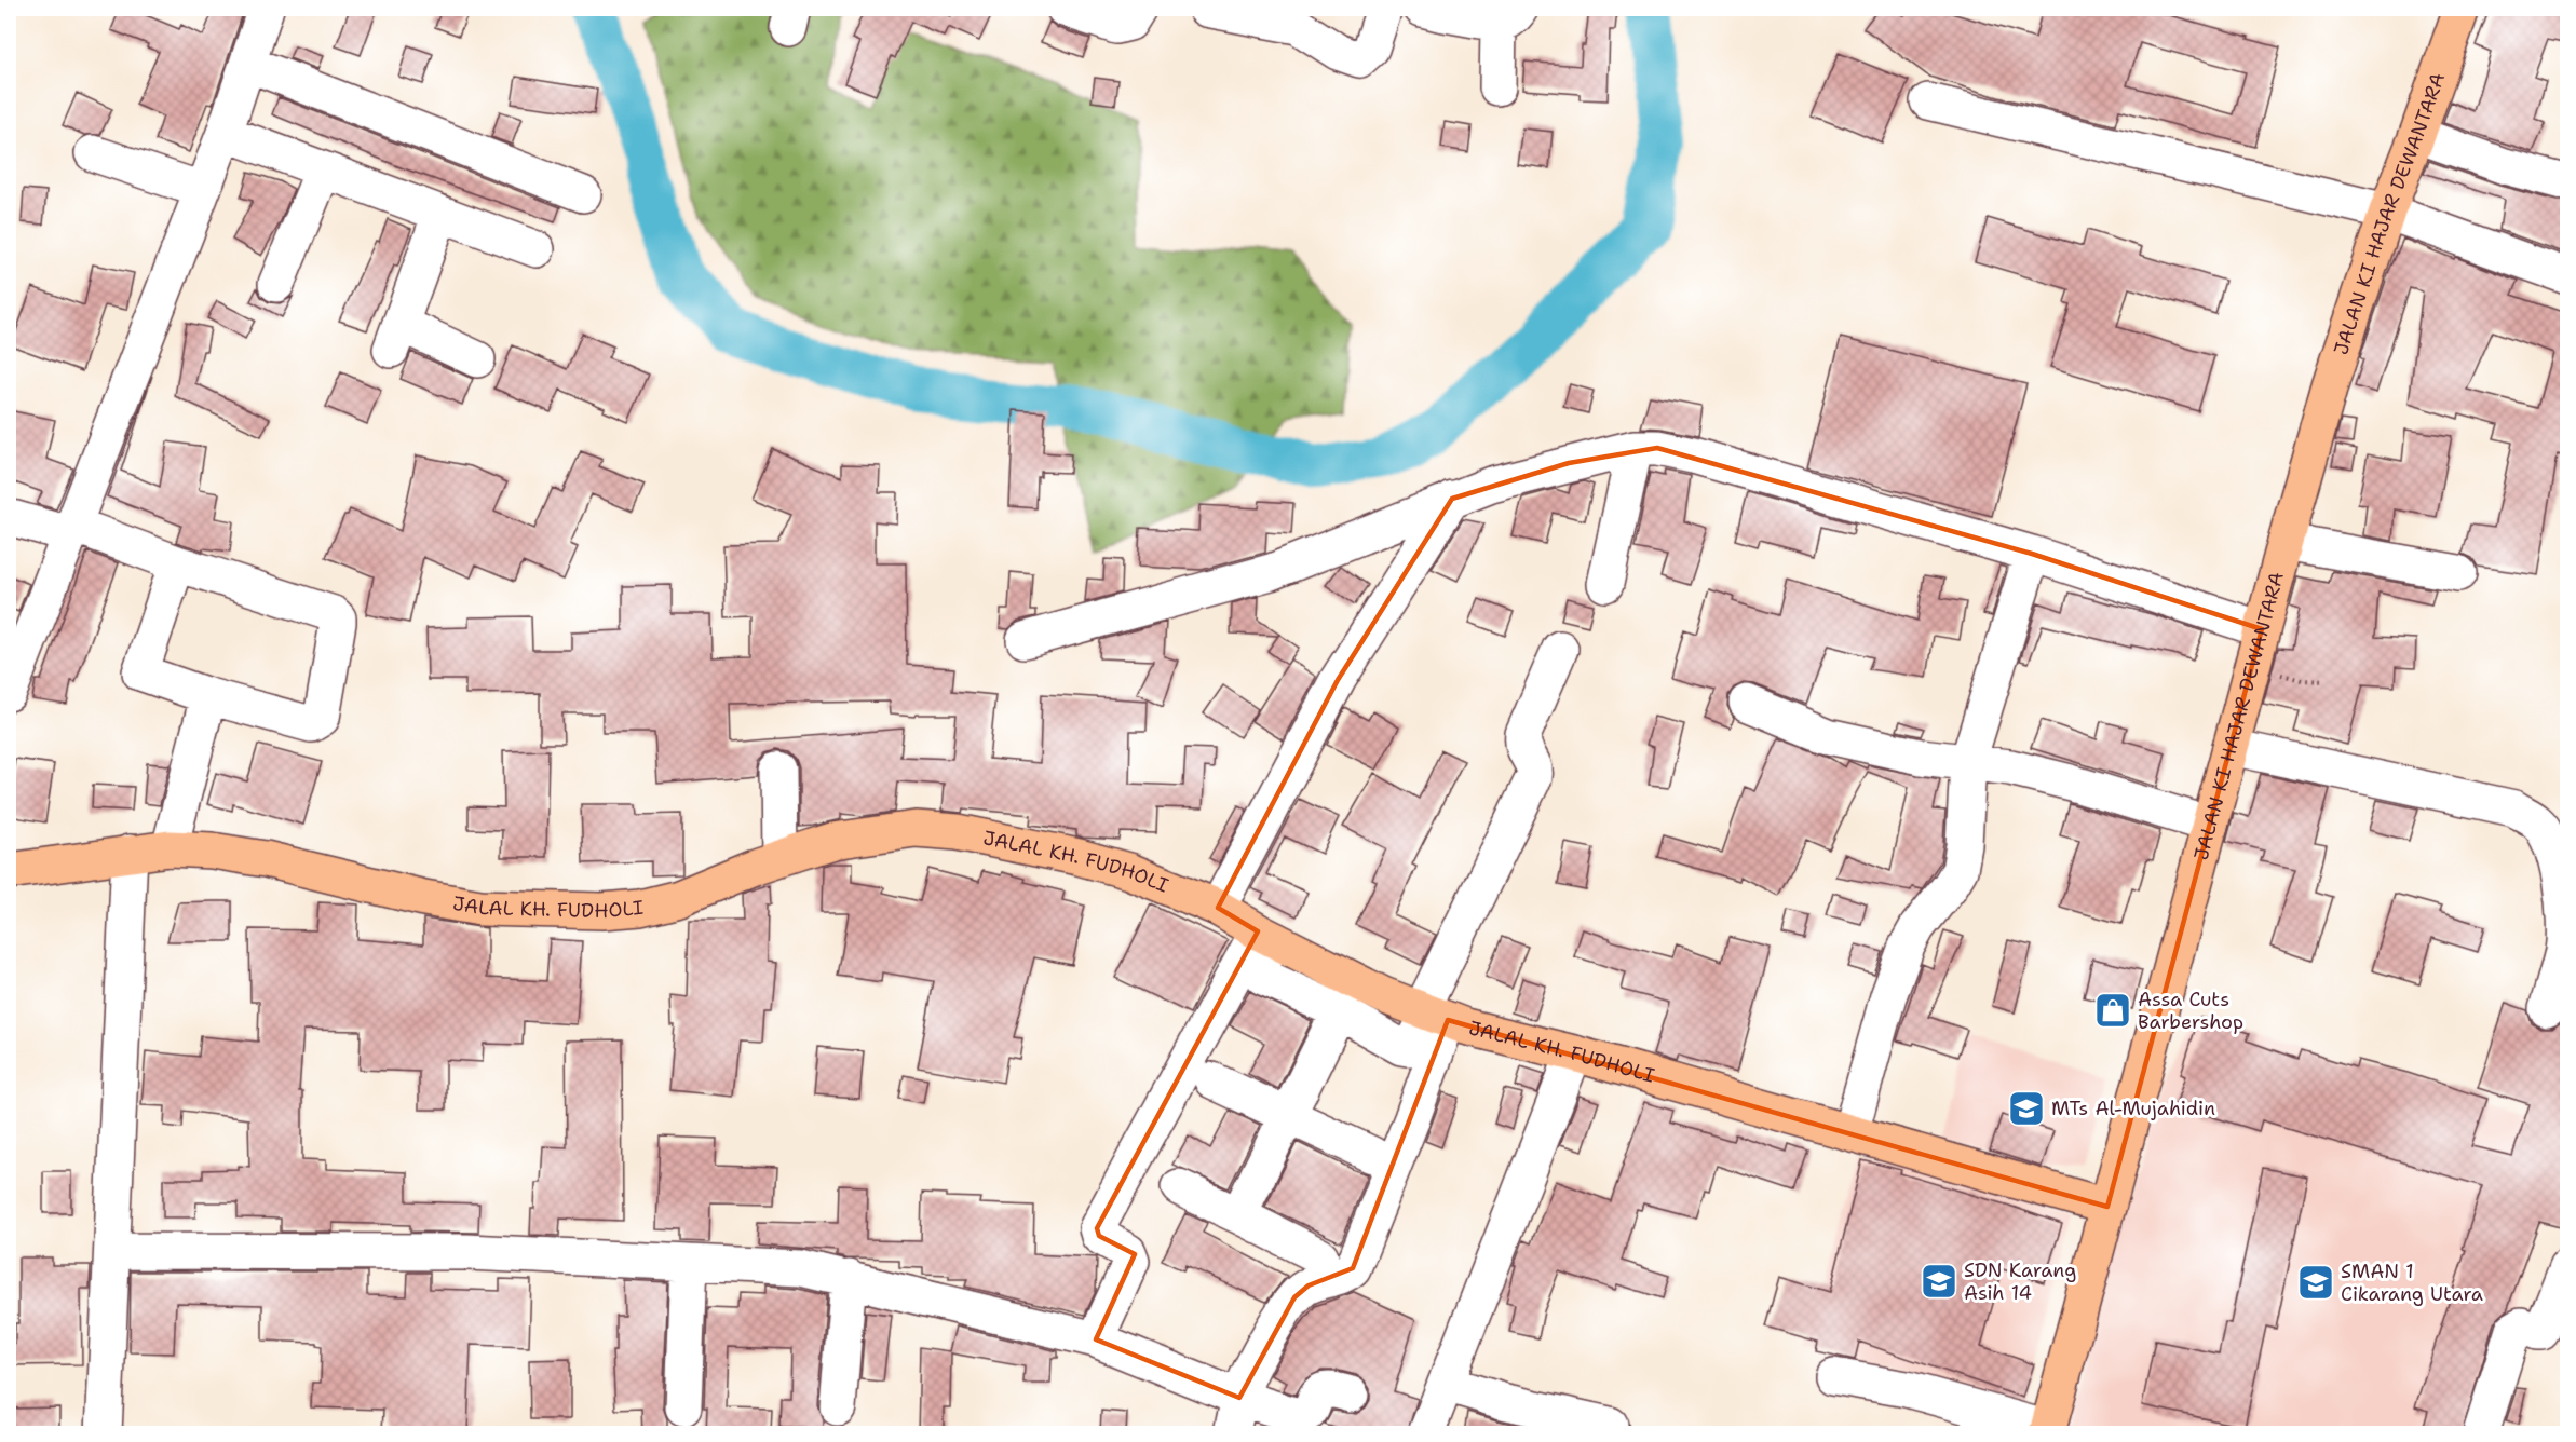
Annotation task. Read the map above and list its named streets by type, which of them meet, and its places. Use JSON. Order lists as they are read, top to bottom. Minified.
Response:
{"streets":{"main road":["JALAN KI HAJAR DEWANTARA","JALAL KH. FUDHOLI"]},"crossings":[["JALAN KI HAJAR DEWANTARA","JALAL KH. FUDHOLI"]],"places":{"shop":["Assa Cuts Barbershop"],"school or university":["MTs Al-Mujahidin","SDN Karang Asih 14","SMAN 1 Cikarang Utara"]}}
